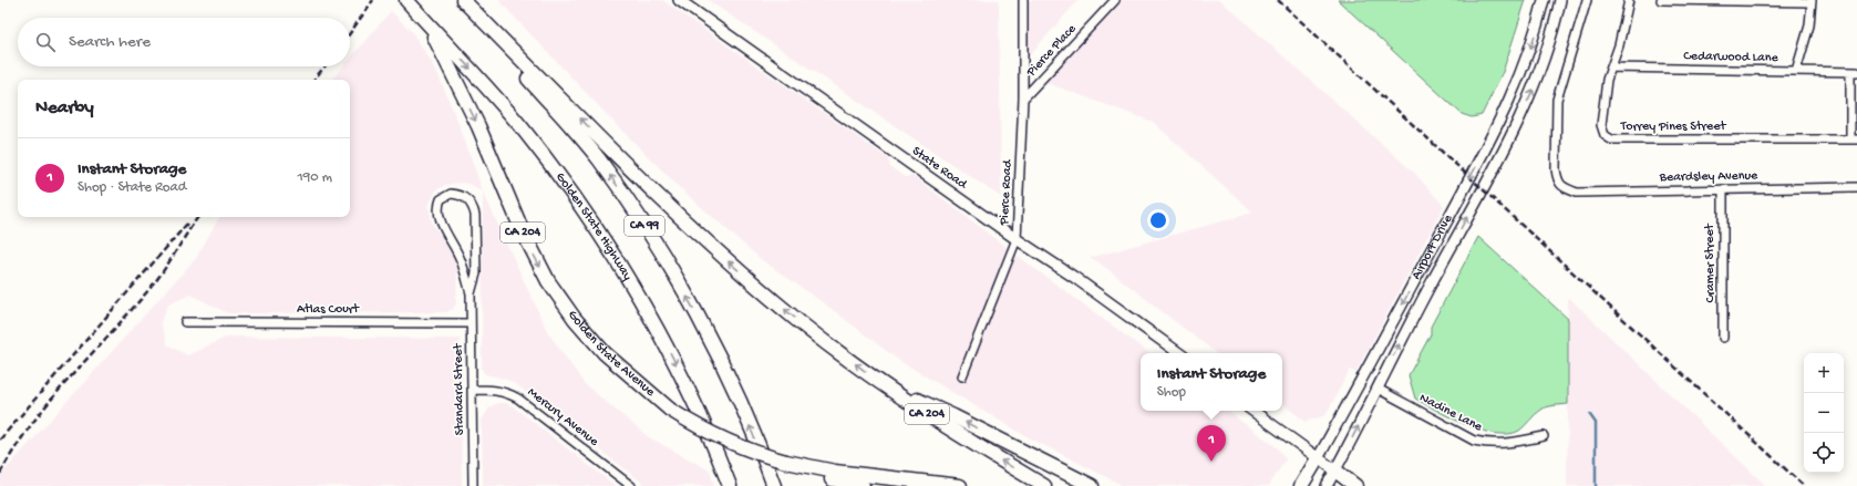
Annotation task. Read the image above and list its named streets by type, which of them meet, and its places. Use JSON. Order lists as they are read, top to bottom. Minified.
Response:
{"streets":{"highway":["CA 99","Golden State Highway","CA 204","Airport Drive","Golden State Avenue"],"main road":["State Road"],"street":["Pierce Place","Cedarwood Lane","Torrey Pines Street","Beardsley Avenue","Pierce Road","Cramer Street","Atlas Court","Standard Street","Nadine Lane","Mercury Avenue"]},"crossings":[["Pierce Place","Pierce Road"],["Cedarwood Lane","Torrey Pines Street"],["State Road","Pierce Road"],["Beardsley Avenue","Cramer Street"],["CA 99","CA 204"],["Golden State Highway","Golden State Avenue"],["Airport Drive","Nadine Lane"],["Atlas Court","Standard Street"],["Standard Street","Mercury Avenue"]],"page":{"search":"Search here","heading":"Nearby","list":[{"mark":"1","name":"Instant Storage","note":"Shop · State Road","value":"190 m"}],"map_buttons":["+","−"],"popup":["Instant Storage","Shop"],"pins":"1"}}
